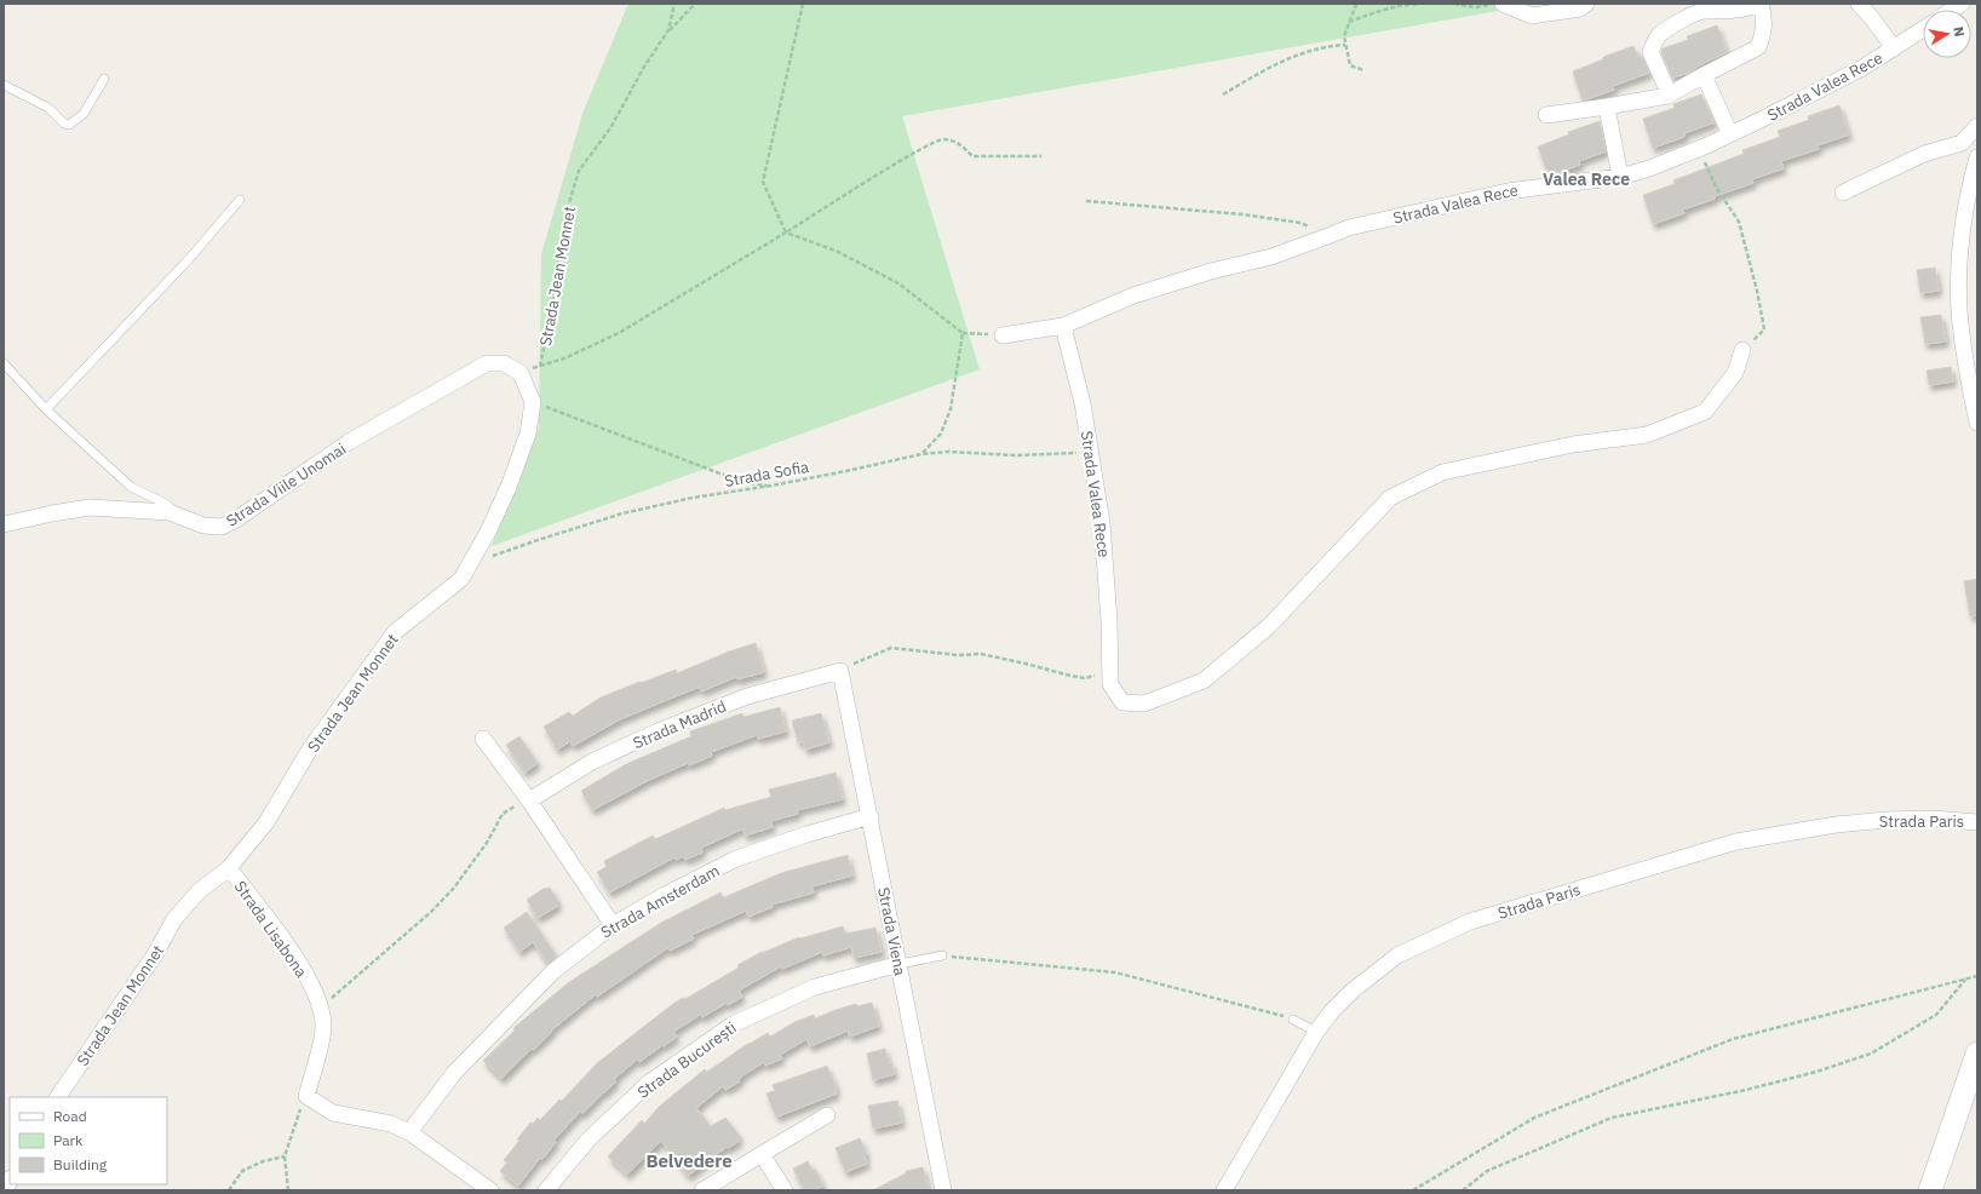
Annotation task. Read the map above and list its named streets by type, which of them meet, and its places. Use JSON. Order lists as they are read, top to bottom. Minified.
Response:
{"streets":{"street":["Strada Valea Rece","Strada Jean Monnet","Strada Viile Unomai","Strada Madrid","Strada Paris","Strada Amsterdam","Strada Lisabona","Strada Viena","Strada București"],"path":["Strada Sofia"]},"crossings":[["Strada Valea Rece","Strada Sofia"],["Strada Jean Monnet","Strada Viile Unomai"],["Strada Jean Monnet","Strada Lisabona"],["Strada Madrid","Strada Viena"],["Strada Amsterdam","Strada Viena"],["Strada Viena","Strada București"]],"districts":["Valea Rece","Belvedere"],"legend":["Road","Park","Building"],"north":"right"}
